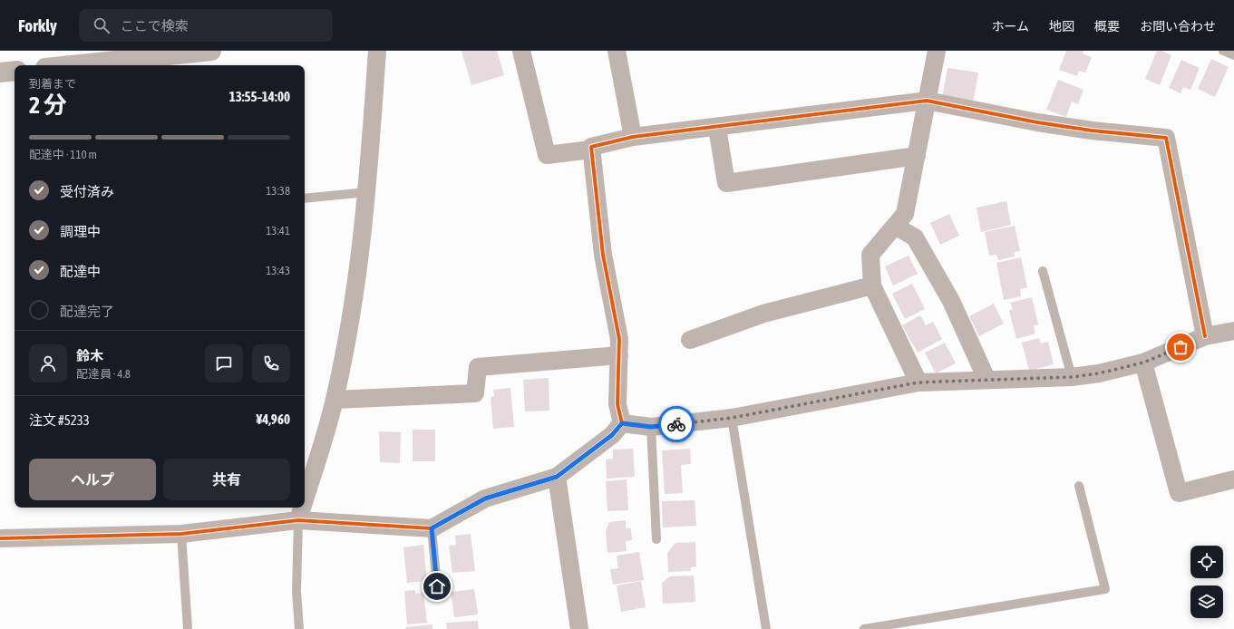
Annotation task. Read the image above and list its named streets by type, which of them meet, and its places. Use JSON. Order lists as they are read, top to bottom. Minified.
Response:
{"page":{"header":"Forkly","search":"ここで検索","nav":["ホーム","地図","概要","お問い合わせ"],"heading":["2 分","到着まで","13:55–14:00"],"panel":["鈴木","配達員 · 4.8","注文 #5233","¥4,960"],"bar":"配達中 · 110 m","list":[["受付済み","13:38"],["調理中","13:41"],["配達中","13:43"],"配達完了"],"buttons":["ヘルプ","共有"]}}
